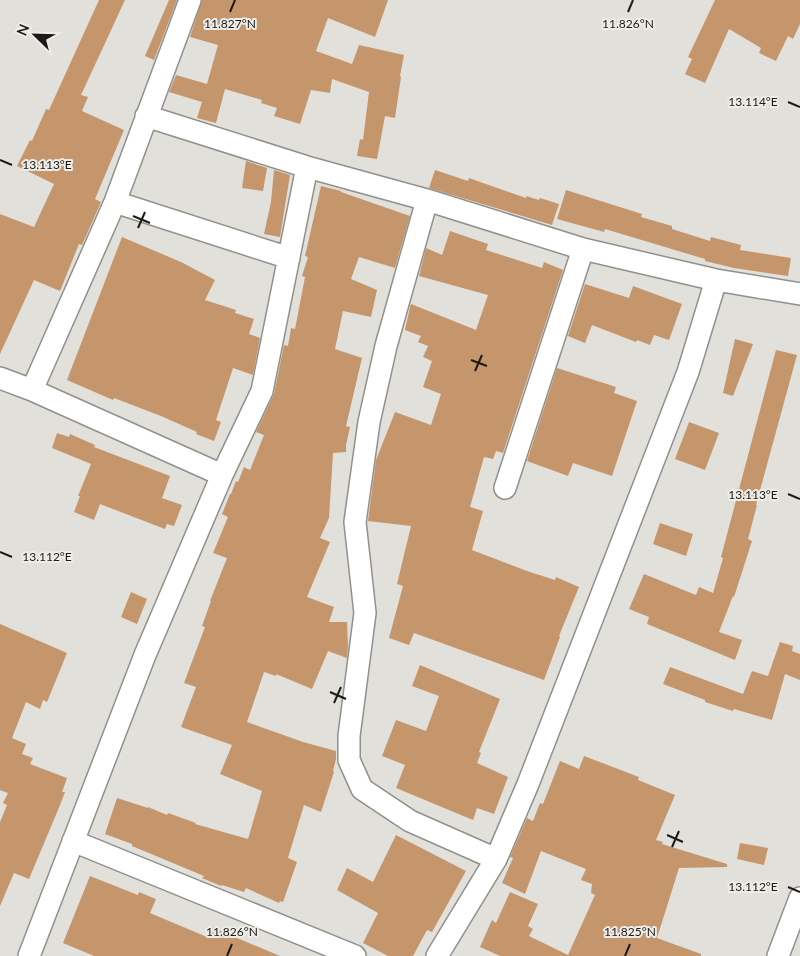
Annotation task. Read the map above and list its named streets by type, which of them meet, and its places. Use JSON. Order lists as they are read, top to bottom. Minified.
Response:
{"north":"top left","coordinates":["11.827°N","11.826°N","13.114°E","13.113°E","13.112°E","11.825°N"]}
